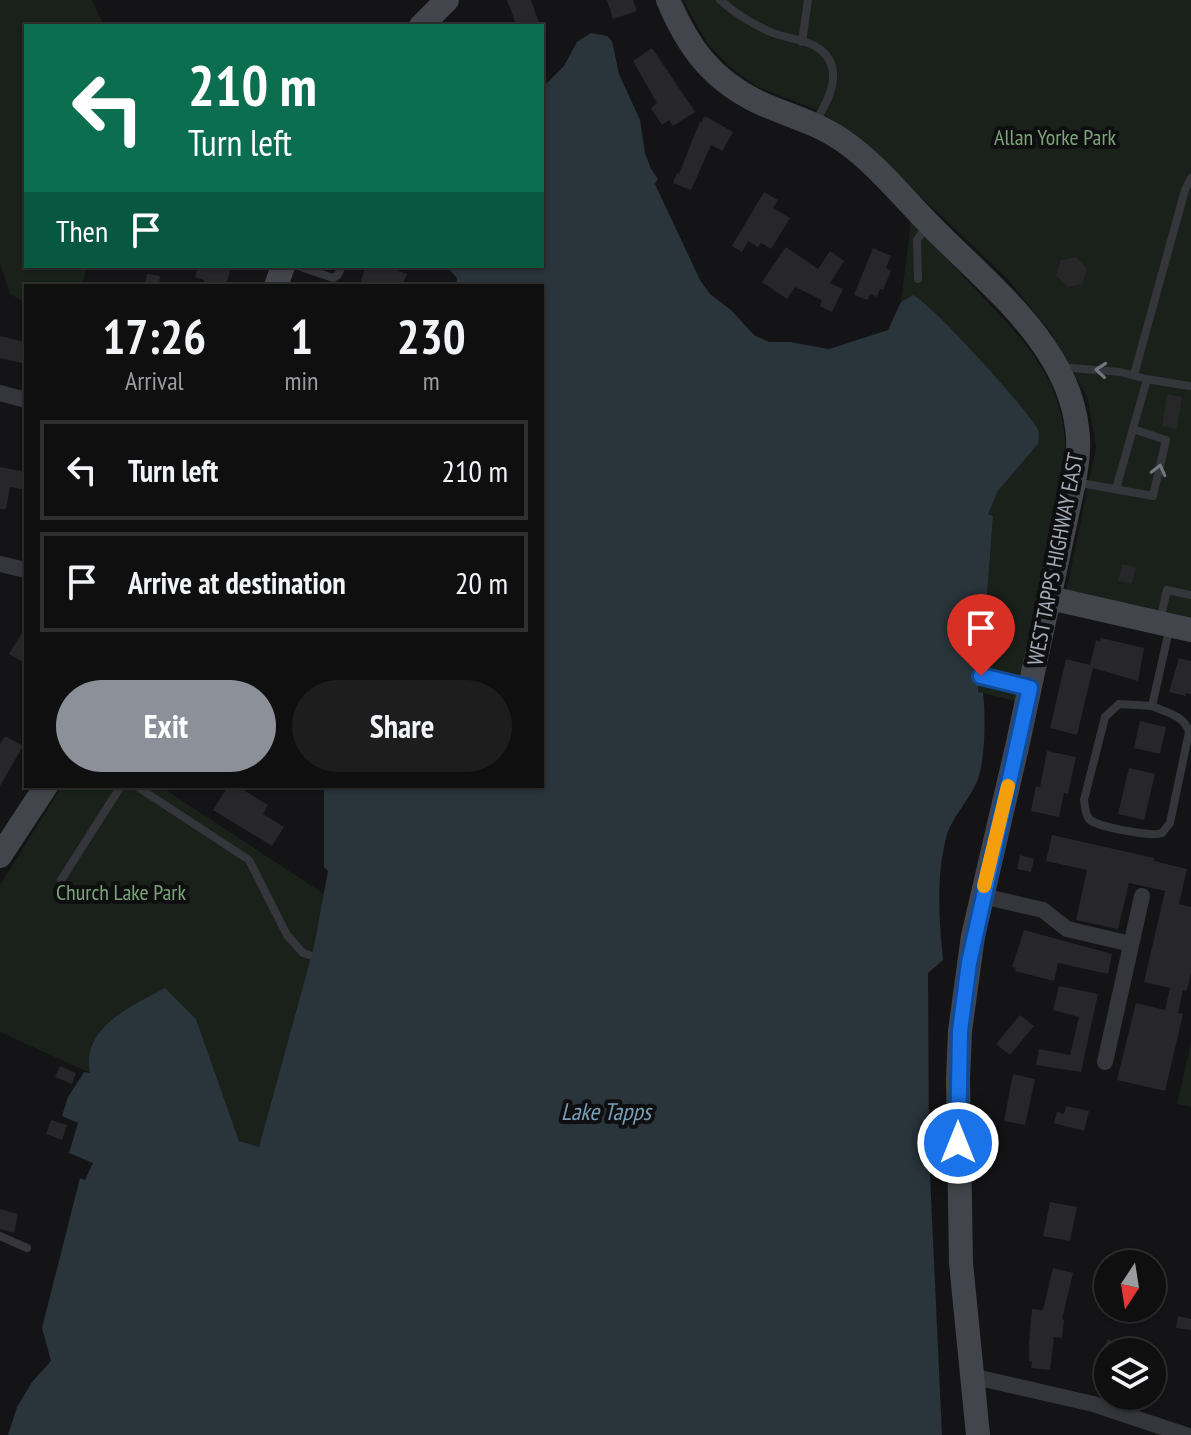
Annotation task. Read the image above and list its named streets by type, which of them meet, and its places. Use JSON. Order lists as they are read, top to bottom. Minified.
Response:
{"streets":{"street":["WEST TAPPS HIGHWAY EAST"]},"water":["Lake Tapps"],"parks":["Allan Yorke Park","Church Lake Park"],"north":"bottom","page":{"turn":["210 m","Turn left"],"then":"Then","eta":["17:26","Arrival","1","min","230","m"],"list":[{"name":"Turn left","value":"210 m"},{"name":"Arrive at destination","value":"20 m"}],"buttons":["Exit","Share"]}}
